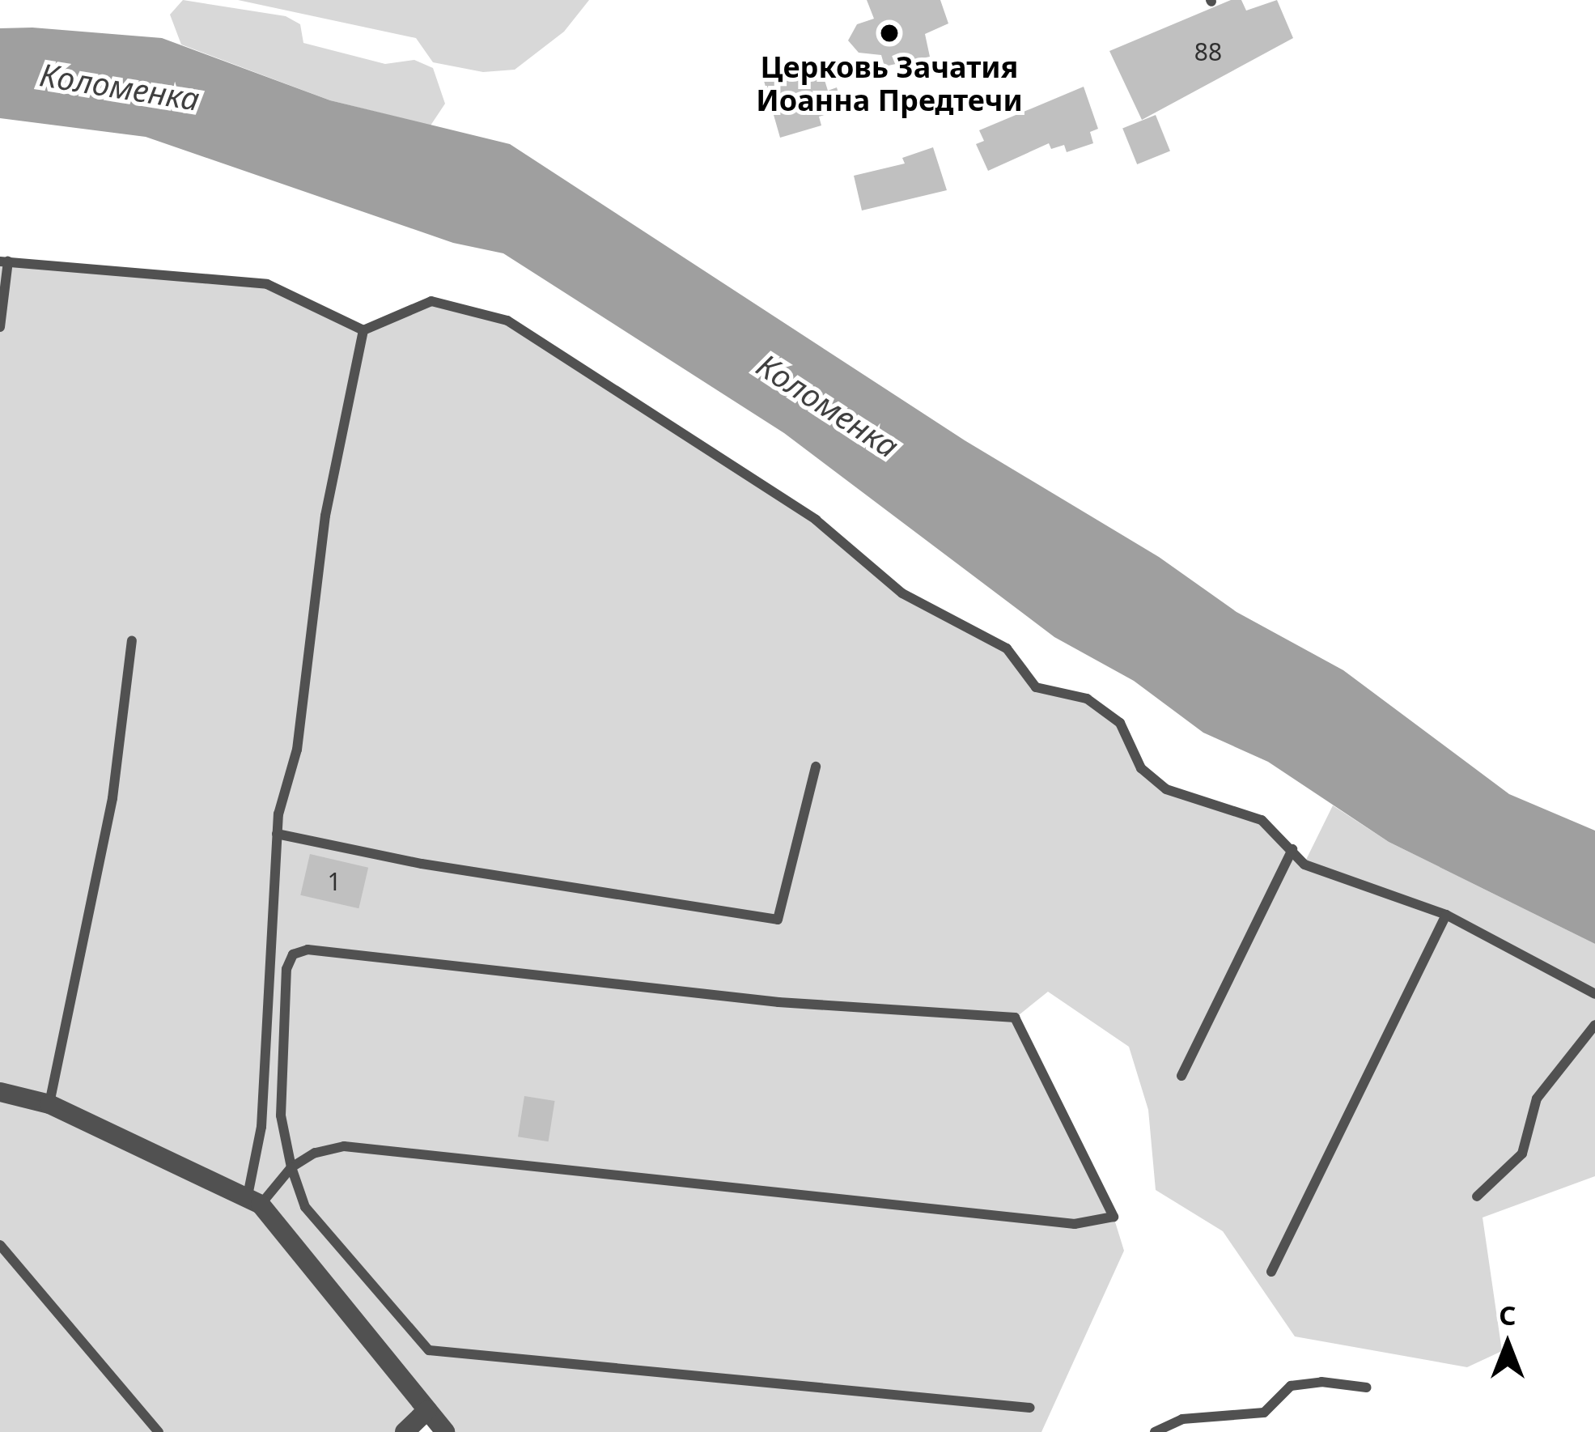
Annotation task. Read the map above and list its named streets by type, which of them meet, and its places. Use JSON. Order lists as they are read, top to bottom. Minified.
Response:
{"water":["Коломенка"],"places":["Церковь Зачатия Иоанна Предтечи"],"house_numbers":["88","1"],"north":"top"}
